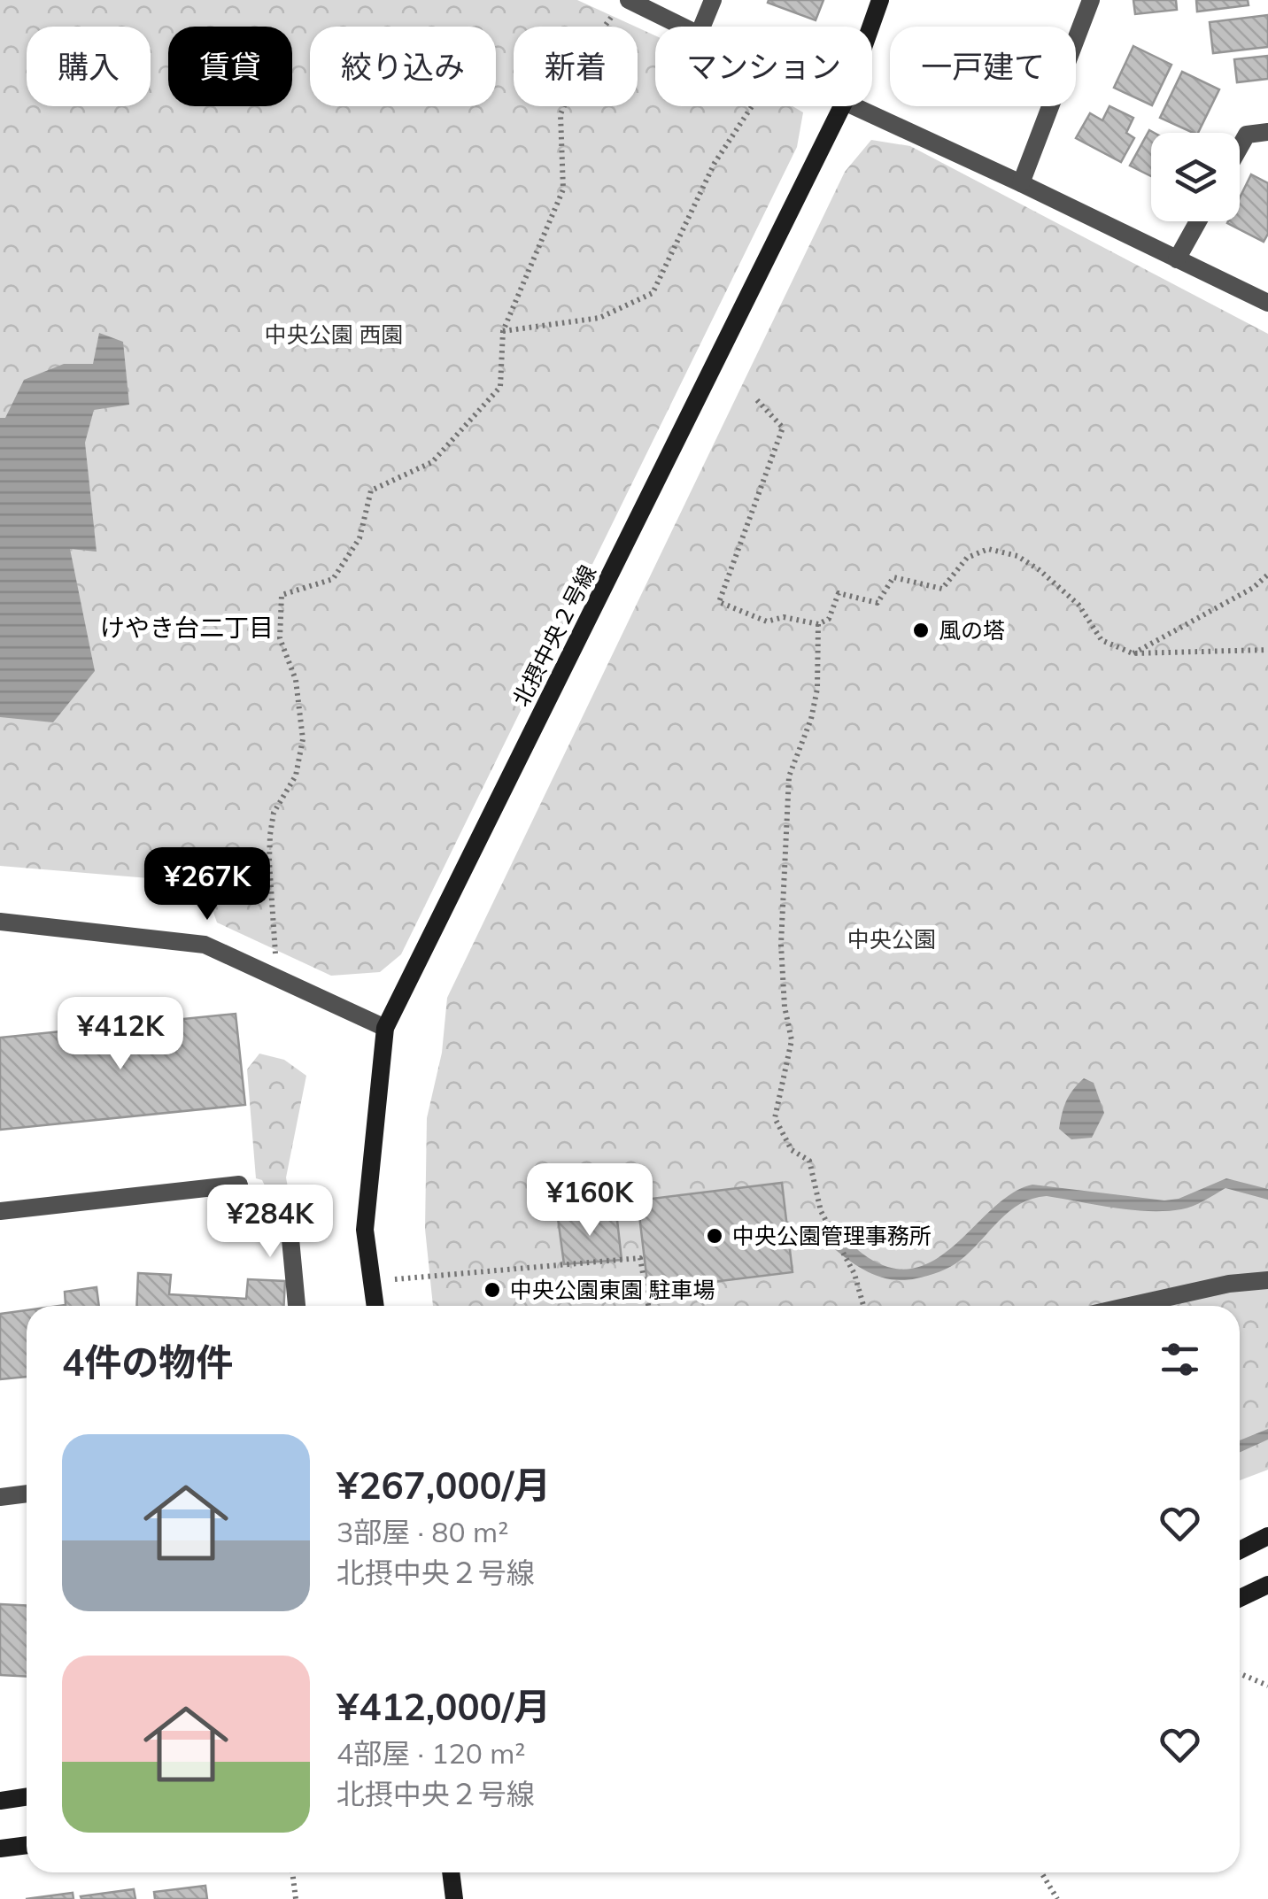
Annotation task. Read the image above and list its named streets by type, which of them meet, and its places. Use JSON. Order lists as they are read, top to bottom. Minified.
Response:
{"streets":{"street":["北摂中央２号線"]},"districts":["けやき台二丁目"],"parks":["中央公園 西園","中央公園"],"places":["風の塔","中央公園管理事務所","中央公園東園 駐車場"],"page":{"chip":["購入","賃貸","絞り込み","新着","マンション","一戸建て"],"price":["¥267K","¥412K","¥160K","¥284K"],"heading":"4件の物件","list":[{"name":"¥267,000/月","note":"3部屋 · 80 m² · 北摂中央２号線"},{"name":"¥412,000/月","note":"4部屋 · 120 m² · 北摂中央２号線"}]}}
